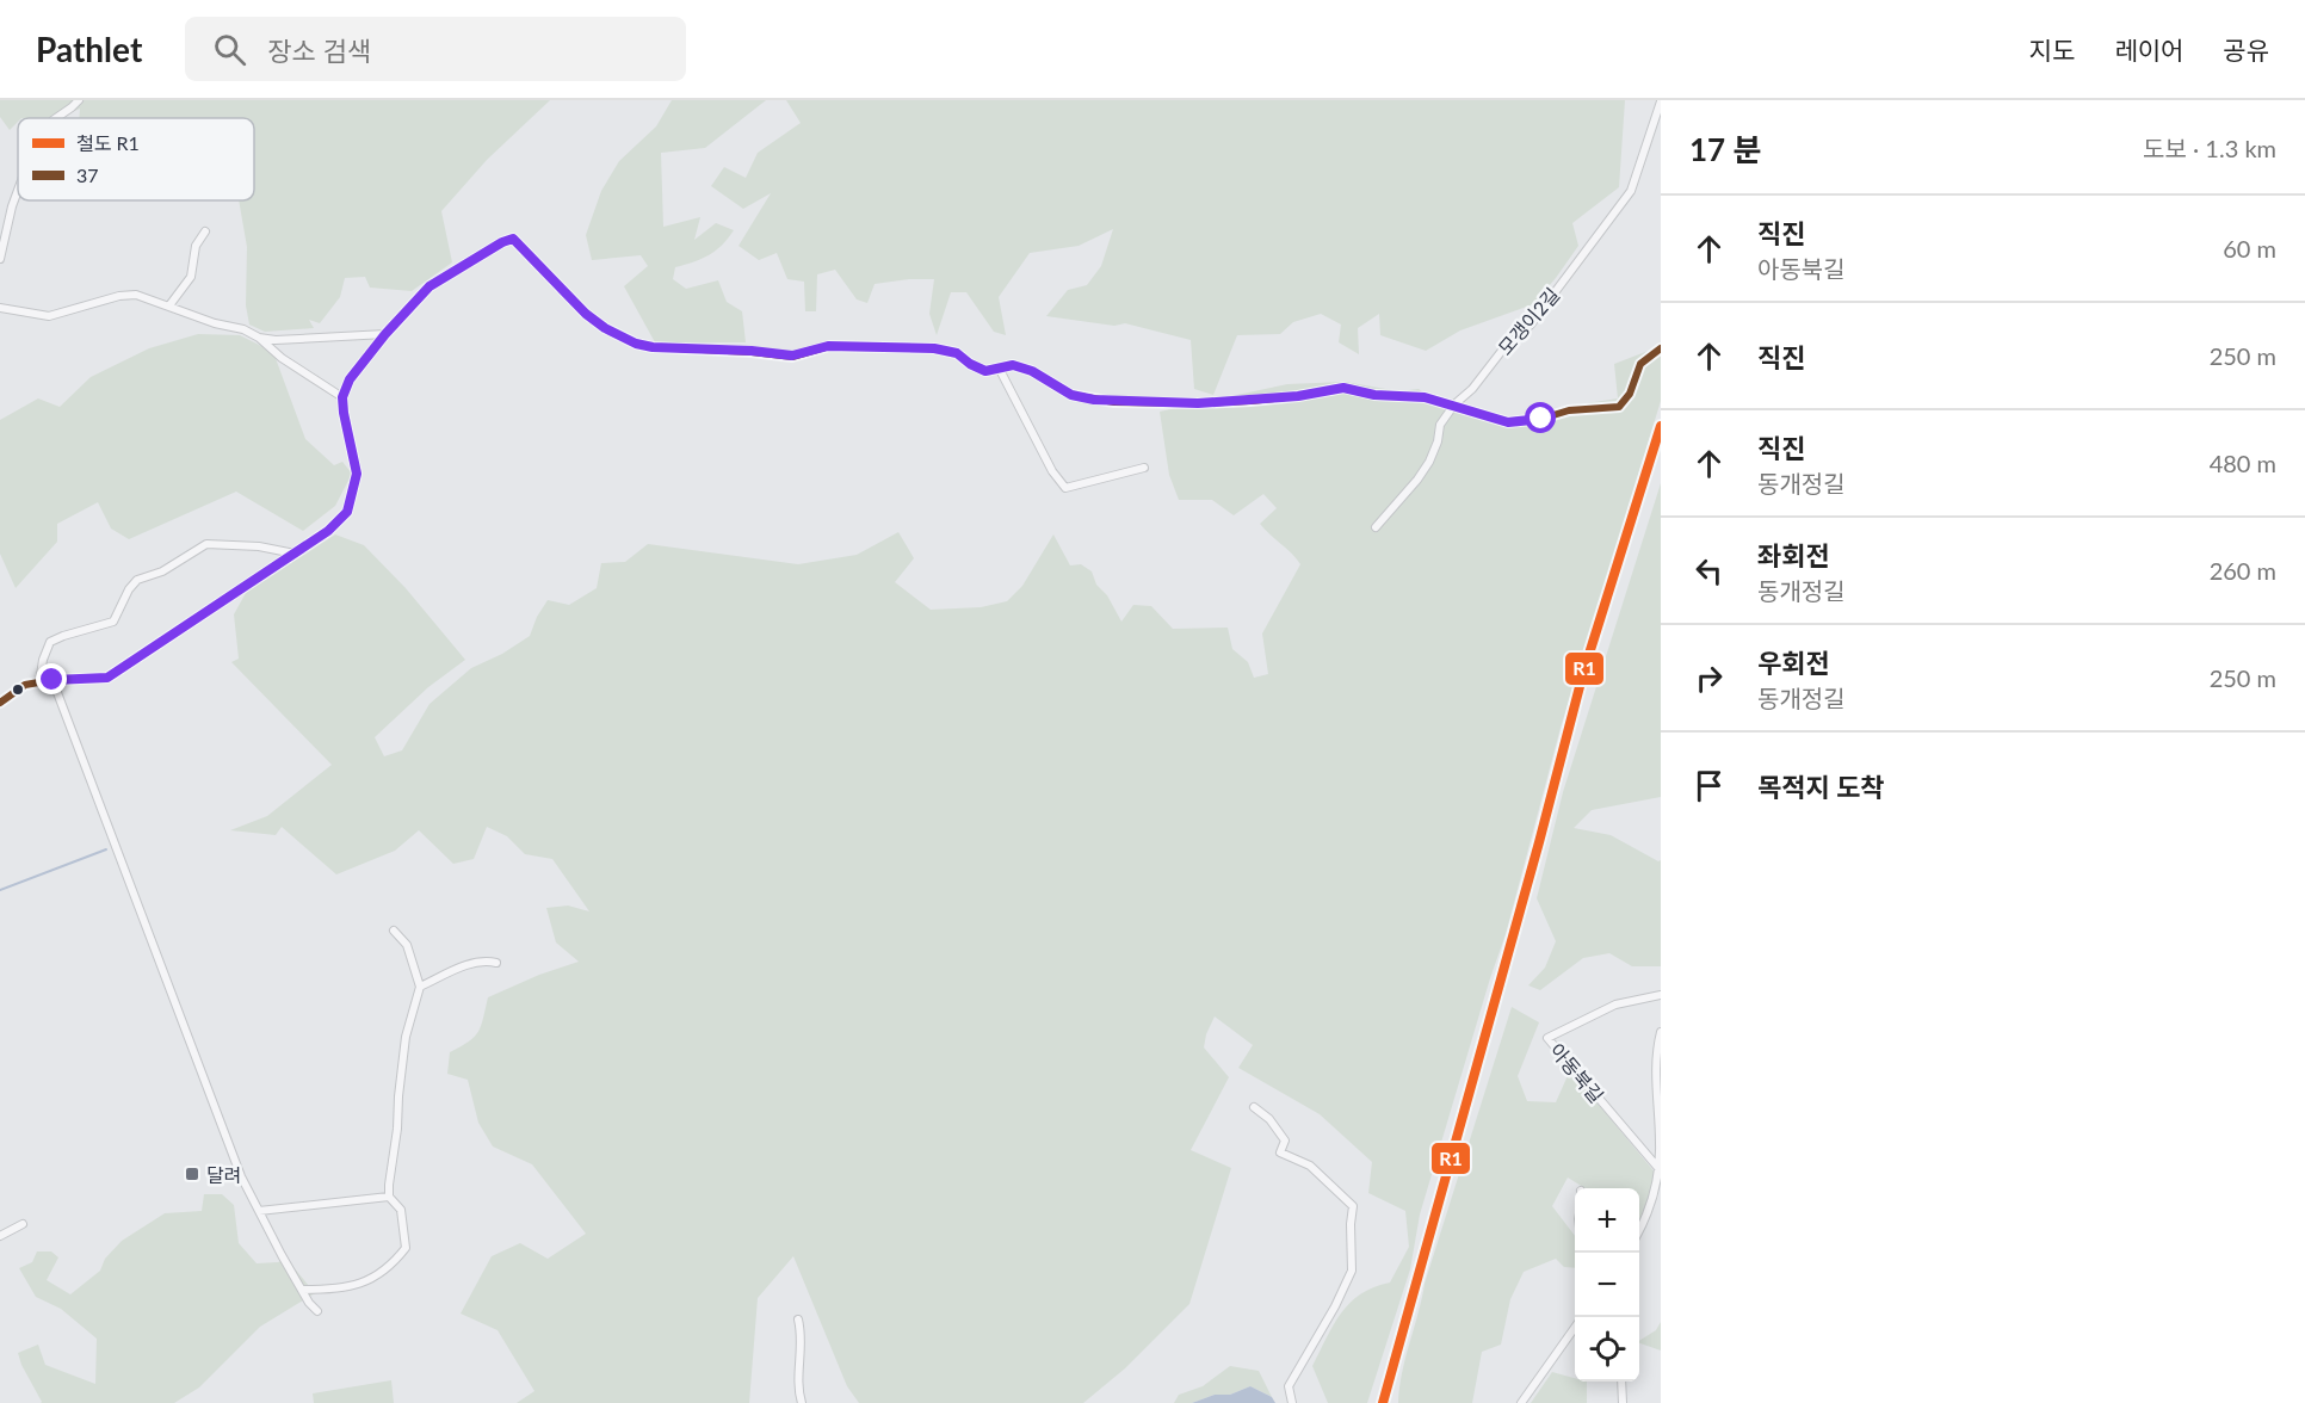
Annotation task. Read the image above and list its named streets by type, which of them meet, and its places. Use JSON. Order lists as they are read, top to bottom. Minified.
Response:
{"streets":{"street":["모갱이2길","아동북길"]},"places":{"transit":["달려"]},"lines":["transit line 37","rail line R1"],"legend":["철도 R1","37"],"page":{"header":"Pathlet","search":"장소 검색","nav":["지도","레이어","공유"],"heading":["17 분","도보 · 1.3 km"],"list":[["직진","아동북길","60 m"],["직진","250 m"],["직진","동개정길","480 m"],["좌회전","동개정길","260 m"],["우회전","동개정길","250 m"],"목적지 도착"],"map_buttons":["+","−"]}}
